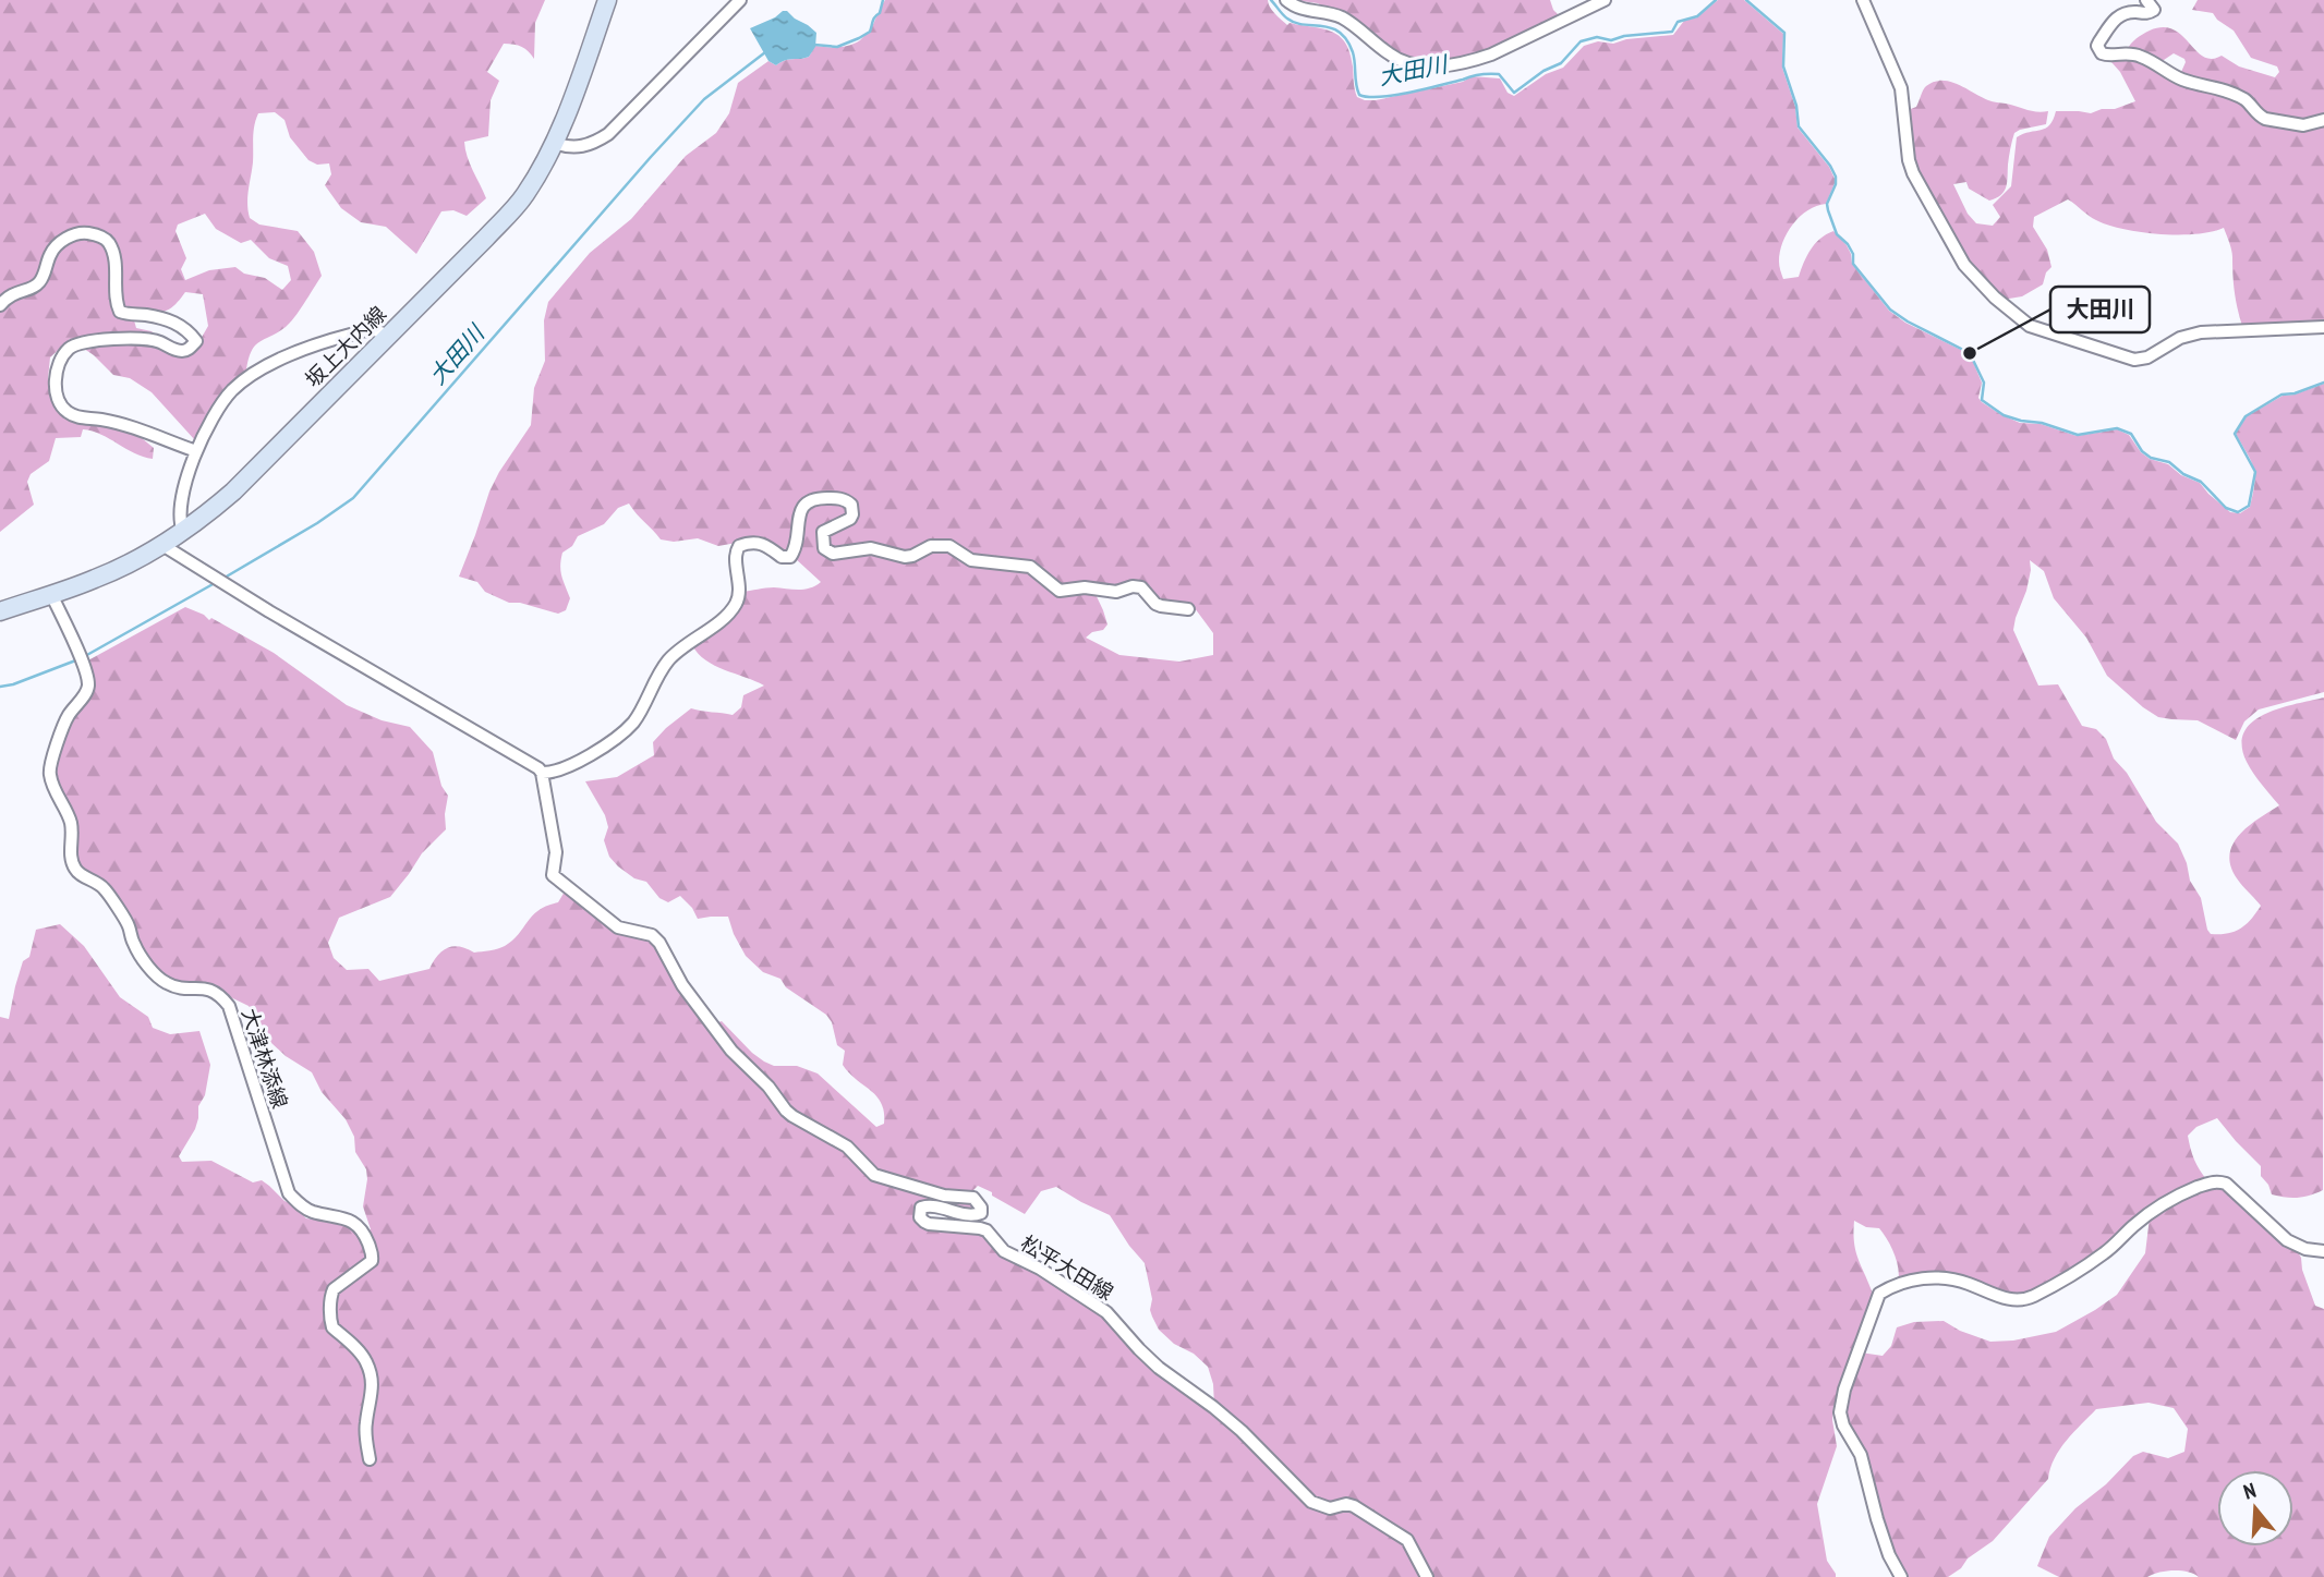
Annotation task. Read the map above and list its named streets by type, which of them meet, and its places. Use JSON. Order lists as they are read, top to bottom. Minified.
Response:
{"streets":{"main road":["坂上大内線"],"street":["大津林添線","松平大田線"]},"crossings":[["坂上大内線","大津林添線"]],"water":["大田川"],"places":["大田川"],"north":"top"}
